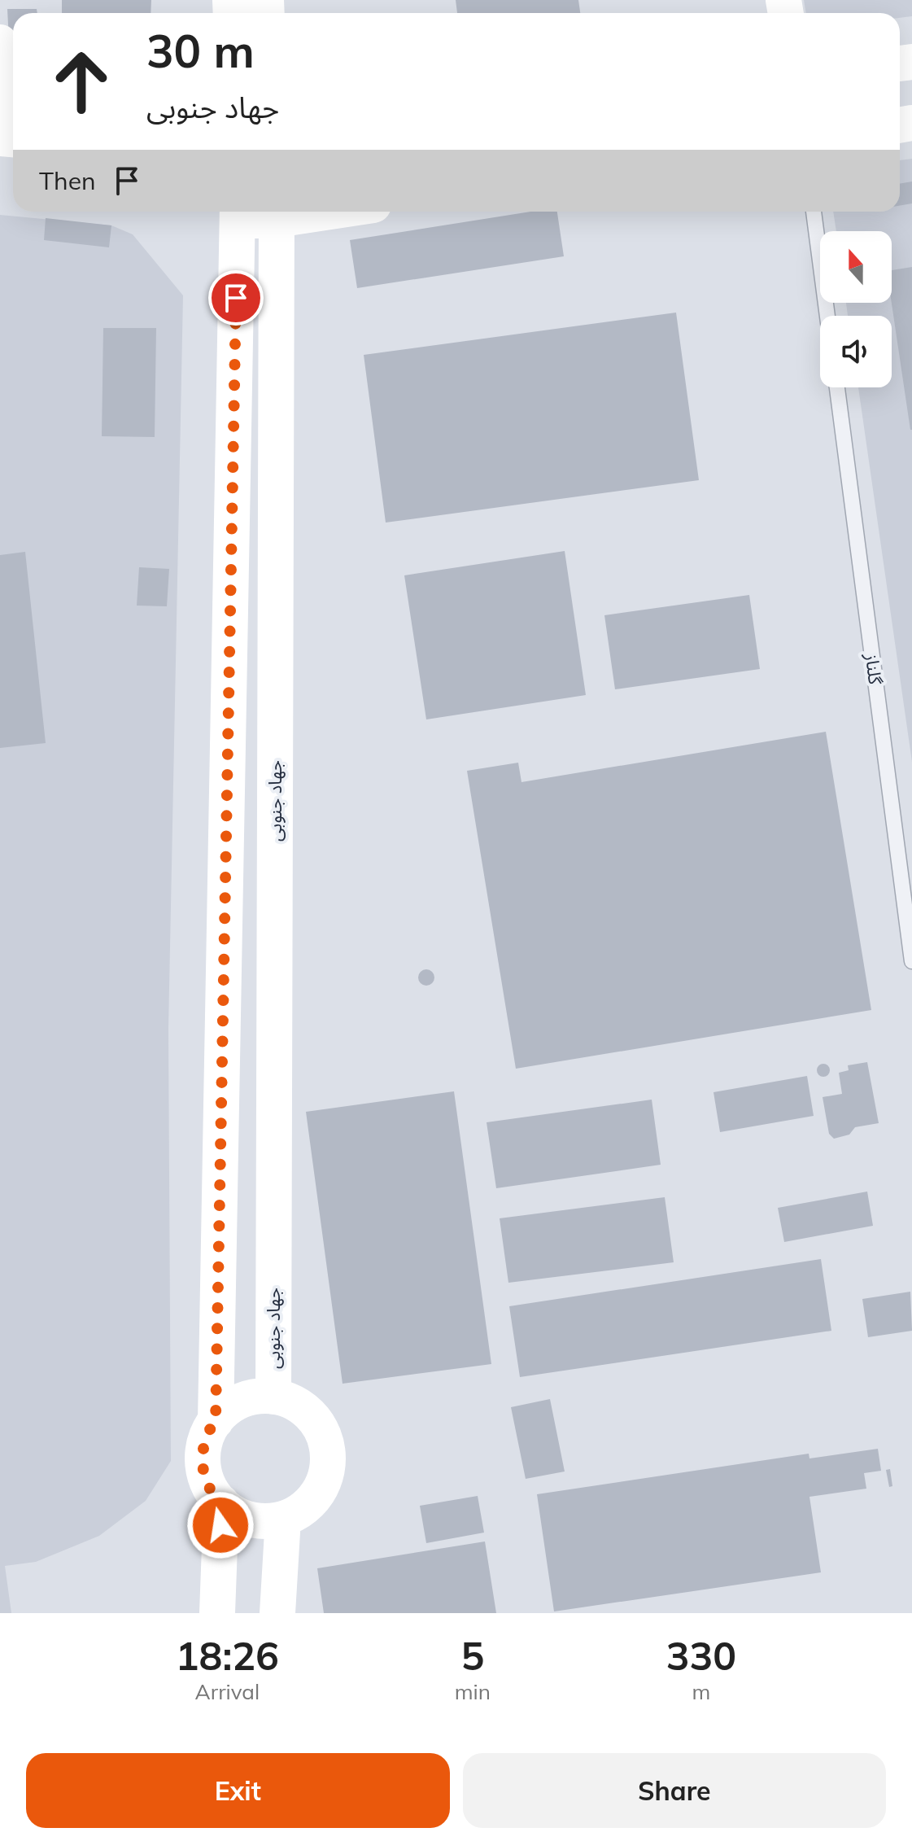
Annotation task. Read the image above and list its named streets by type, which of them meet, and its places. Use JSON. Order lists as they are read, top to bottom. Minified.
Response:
{"streets":{"street":["جهاد جنوبی"],"lane":["گلناز"]},"north":"top","page":{"turn":["30 m","جهاد جنوبی"],"then":"Then","eta":["18:26","Arrival","5","min","330","m"],"buttons":["Exit","Share"]}}
